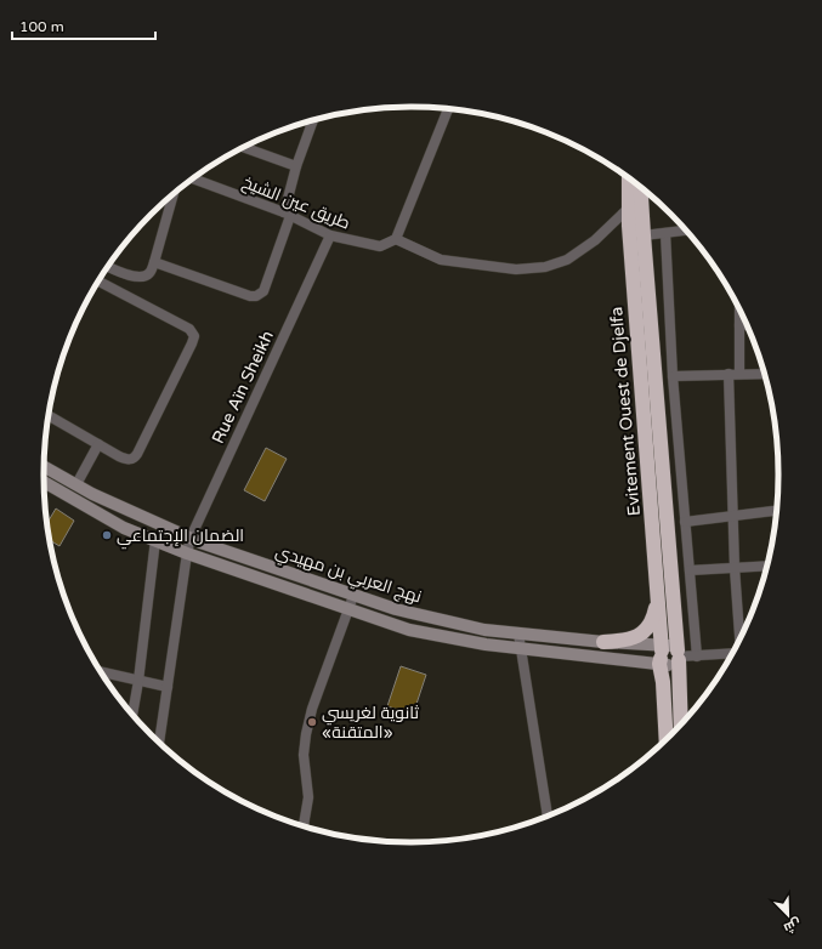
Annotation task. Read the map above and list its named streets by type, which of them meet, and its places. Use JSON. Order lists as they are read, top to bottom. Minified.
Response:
{"streets":{"highway":["Evitement Ouest de Djelfa"],"main road":["نهج العربي بن مهيدي"],"street":["طريق عين الشيخ","Rue Aïn Sheikh"]},"crossings":[["طريق عين الشيخ","Rue Aïn Sheikh"],["Rue Aïn Sheikh","نهج العربي بن مهيدي"],["Evitement Ouest de Djelfa","نهج العربي بن مهيدي"]],"places":["الضمان الإجتماعي","ثانوية لغريسي «المتقنة»"],"scale_bar":"100 m","north":"bottom right"}
